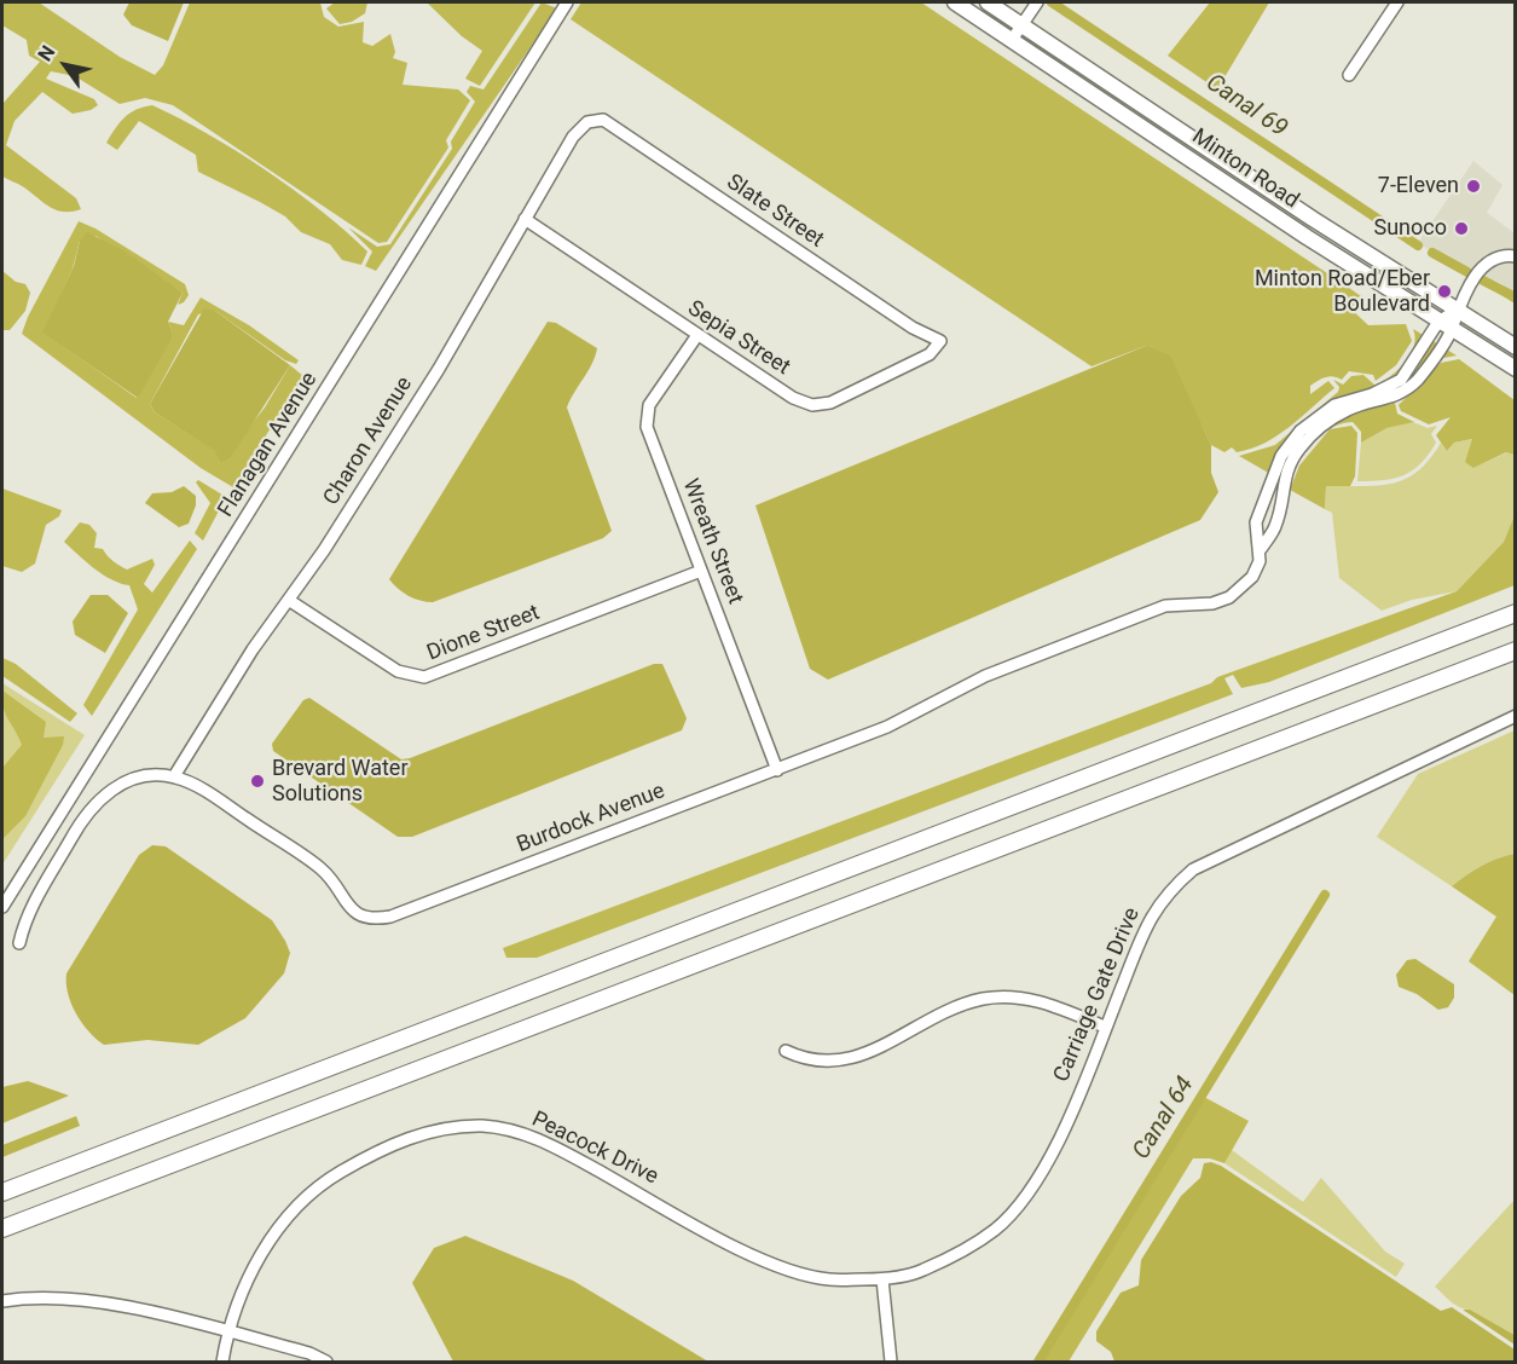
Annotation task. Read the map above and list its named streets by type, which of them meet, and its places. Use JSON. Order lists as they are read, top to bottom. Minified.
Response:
{"streets":{"main road":["Minton Road"],"street":["Slate Street","Sepia Street","Charon Avenue","Flanagan Avenue","Wreath Street","Dione Street","Burdock Avenue","Carriage Gate Drive","Peacock Drive"]},"crossings":[["Minton Road","Burdock Avenue"],["Slate Street","Sepia Street"],["Slate Street","Charon Avenue"],["Sepia Street","Charon Avenue"],["Sepia Street","Wreath Street"],["Charon Avenue","Dione Street"],["Charon Avenue","Burdock Avenue"],["Wreath Street","Dione Street"],["Wreath Street","Burdock Avenue"],["Carriage Gate Drive","Peacock Drive"]],"water":["Canal 69","Canal 64"],"places":["7-Eleven","Sunoco","Minton Road/Eber Boulevard","Brevard Water Solutions"],"north":"top left"}
